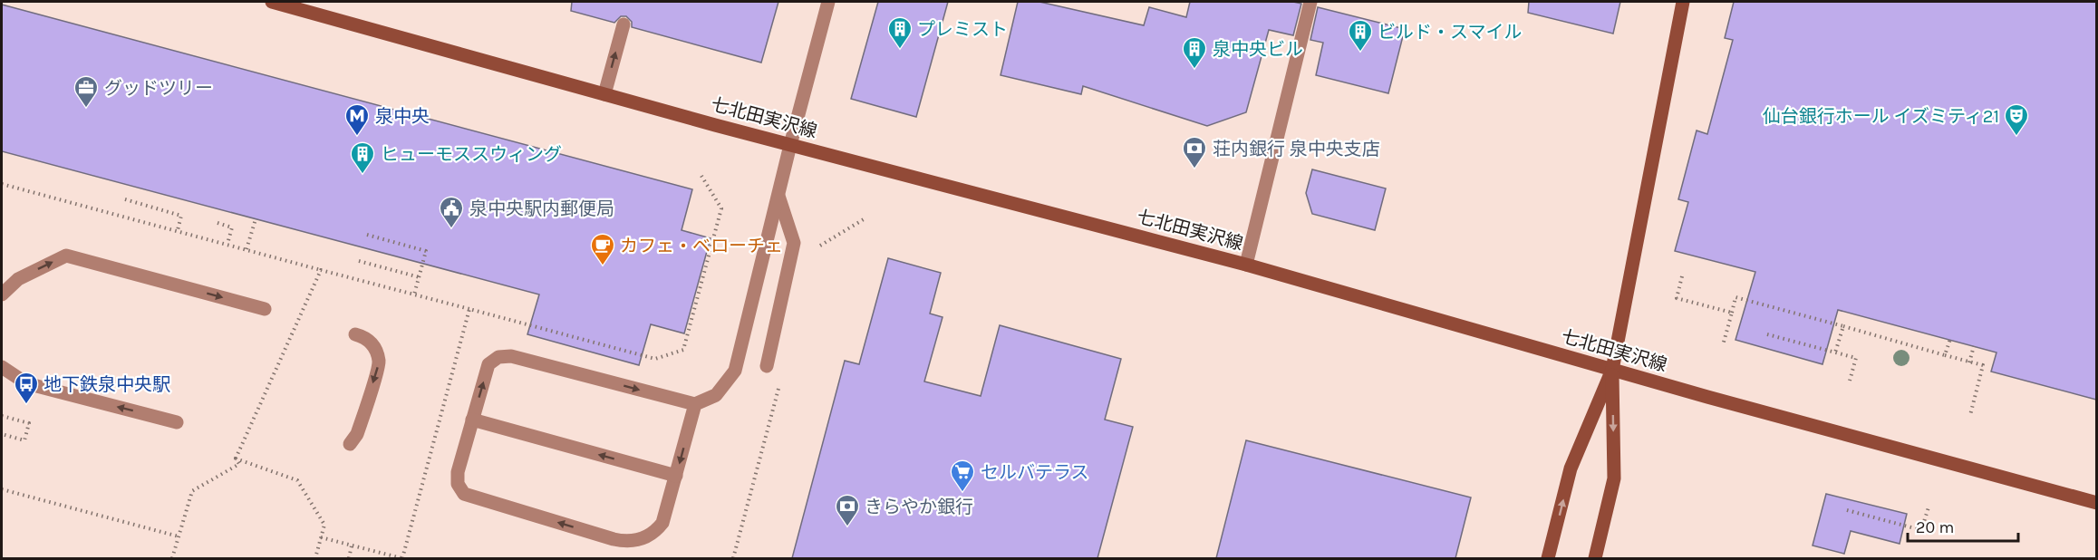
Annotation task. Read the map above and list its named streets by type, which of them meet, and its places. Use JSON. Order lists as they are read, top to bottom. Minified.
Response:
{"streets":{"street":["七北田実沢線"]},"places":{"building":["プレミスト","ビルド・スマイル","泉中央ビル","ヒューモススウィング"],"office":["グッドツリー"],"metro station":["泉中央"],"theatre":["仙台銀行ホール イズミティ21"],"bank":["荘内銀行 泉中央支店","きらやか銀行"],"public building":["泉中央駅内郵便局"],"cafe":["カフェ・ベローチェ"],"bus stop":["地下鉄泉中央駅"],"supermarket":["セルバテラス"]},"scale_bar":"20 m"}
